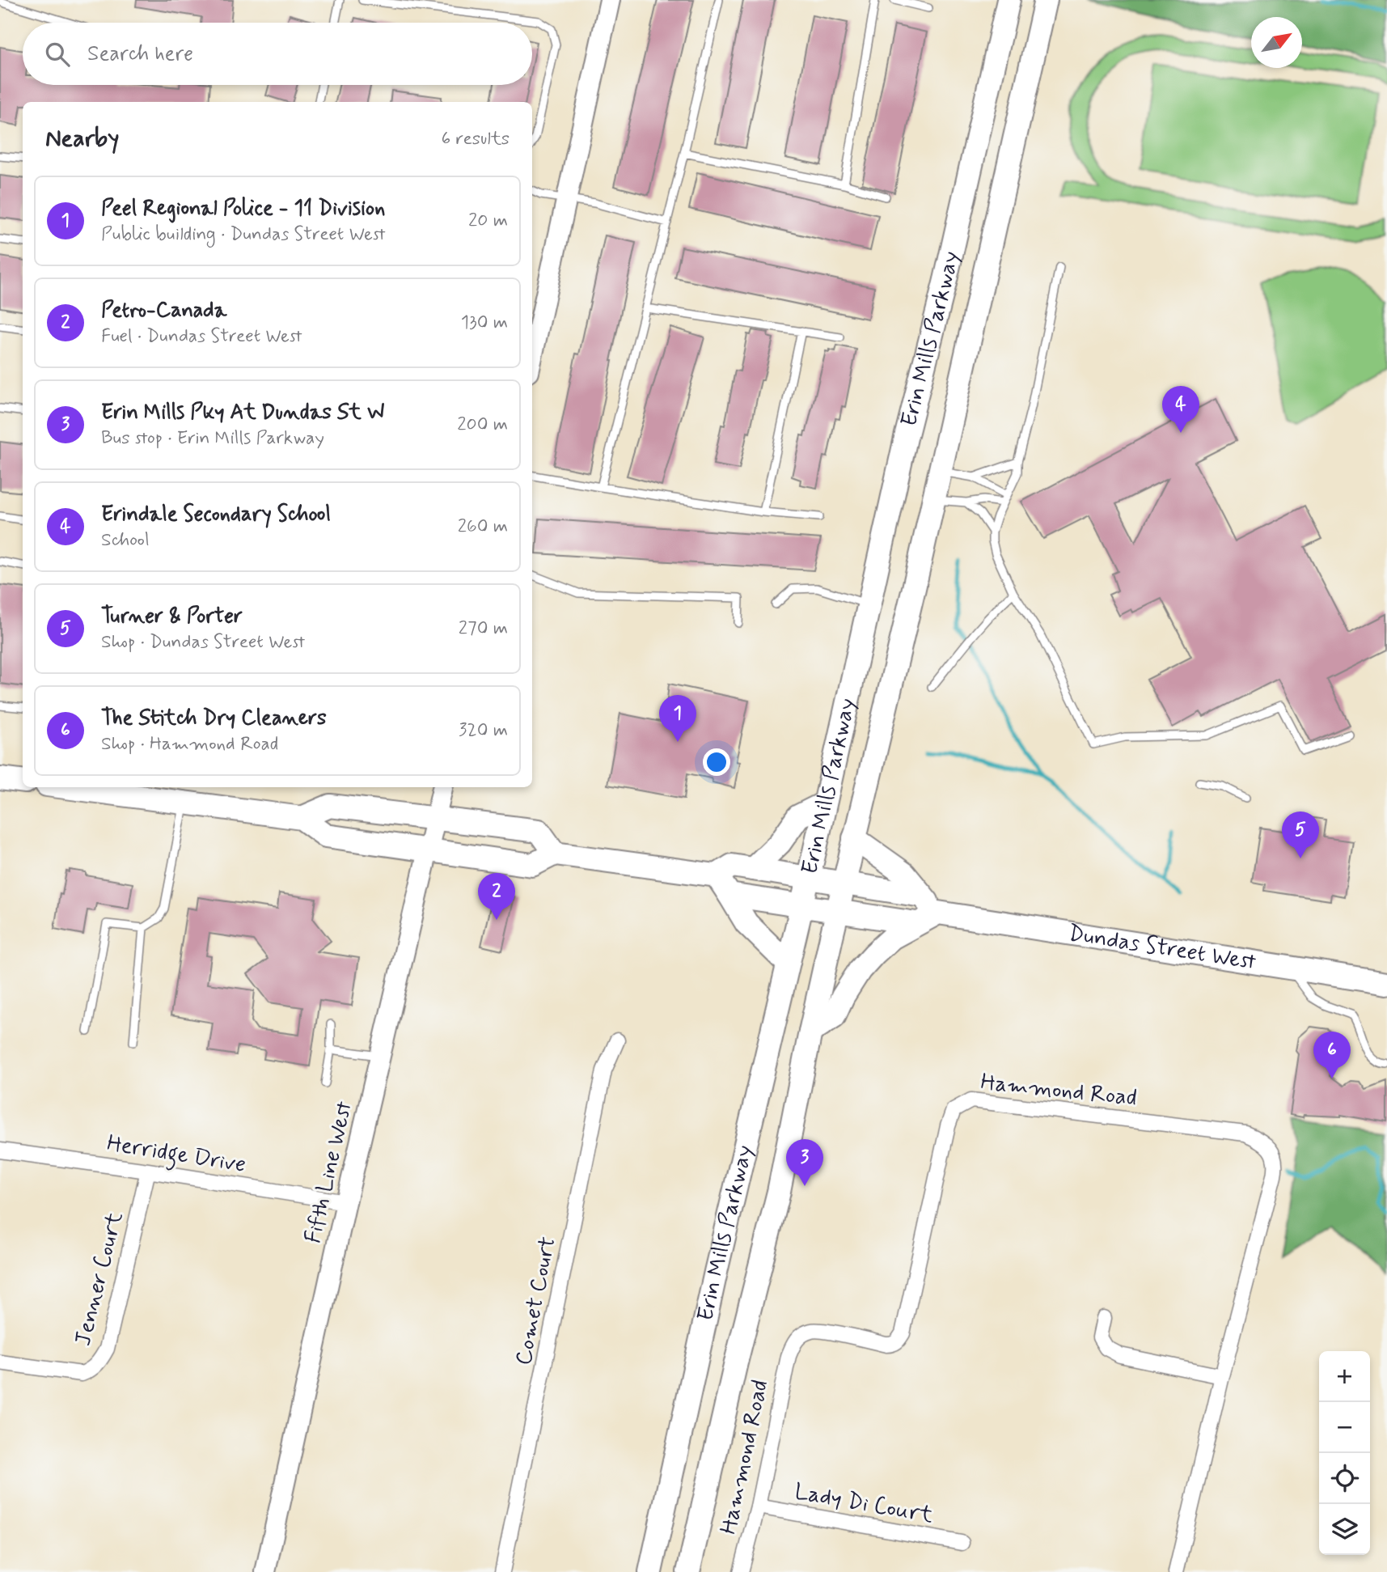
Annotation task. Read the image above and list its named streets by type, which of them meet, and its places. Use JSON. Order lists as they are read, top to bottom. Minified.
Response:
{"streets":{"main road":["Erin Mills Parkway","Dundas Street West"],"street":["Hammond Road","Herridge Drive","Fifth Line West","Jenner Court","Comet Court","Lady Di Court"]},"crossings":[["Hammond Road","Lady Di Court"],["Herridge Drive","Fifth Line West"],["Herridge Drive","Jenner Court"]],"north":"top right","page":{"search":"Search here","heading":["Nearby","6 results"],"list":[{"mark":"1","name":"Peel Regional Police - 11 Division","note":"Public building · Dundas Street West","value":"20 m"},{"mark":"2","name":"Petro-Canada","note":"Fuel · Dundas Street West","value":"130 m"},{"mark":"3","name":"Erin Mills Pky At Dundas St W","note":"Bus stop · Erin Mills Parkway","value":"200 m"},{"mark":"4","name":"Erindale Secondary School","note":"School","value":"260 m"},{"mark":"5","name":"Turner & Porter","note":"Shop · Dundas Street West","value":"270 m"},{"mark":"6","name":"The Stitch Dry Cleaners","note":"Shop · Hammond Road","value":"320 m"}],"pins":["4","1","5","2","6","3"],"map_buttons":["+","−"]}}
